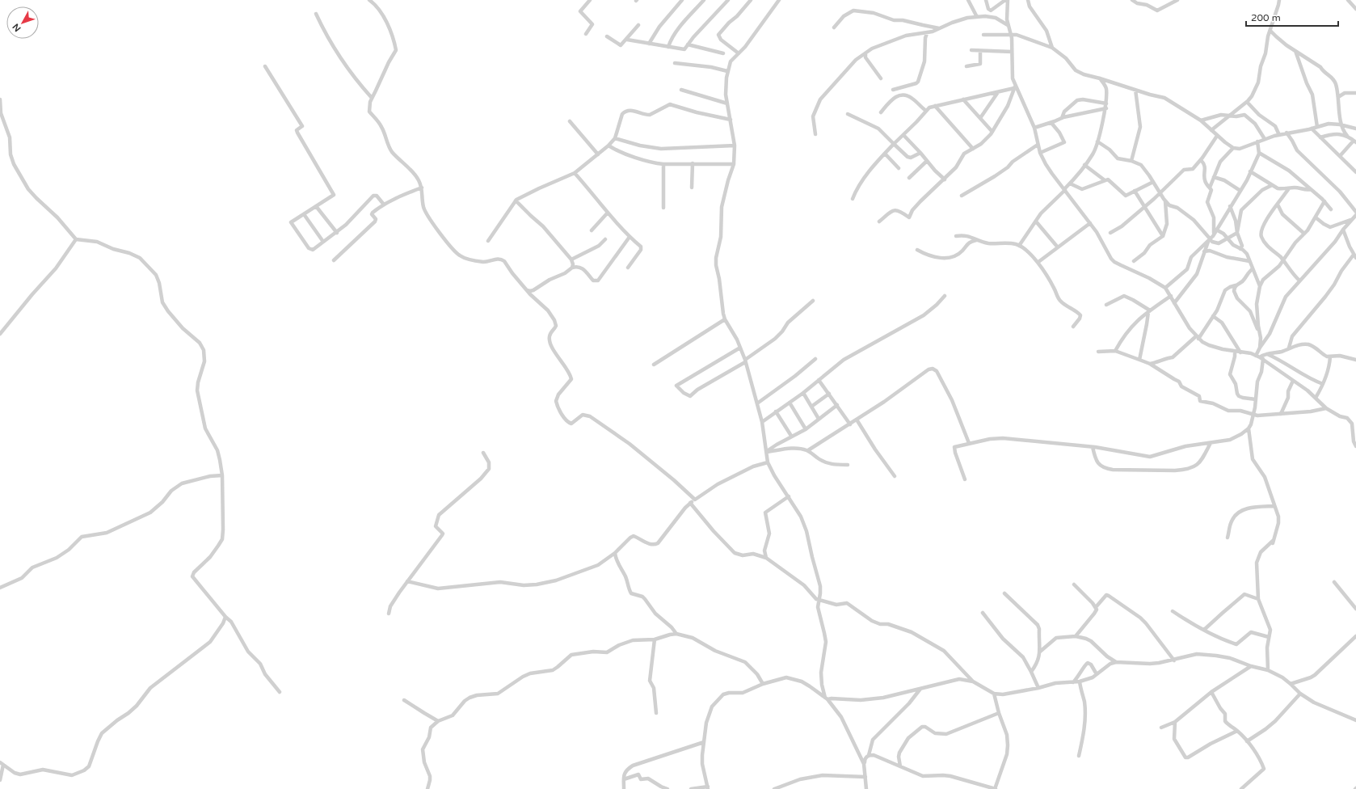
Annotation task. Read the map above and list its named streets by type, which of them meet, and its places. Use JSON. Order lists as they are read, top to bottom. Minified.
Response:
{"scale_bar":"200 m","north":"bottom left"}
